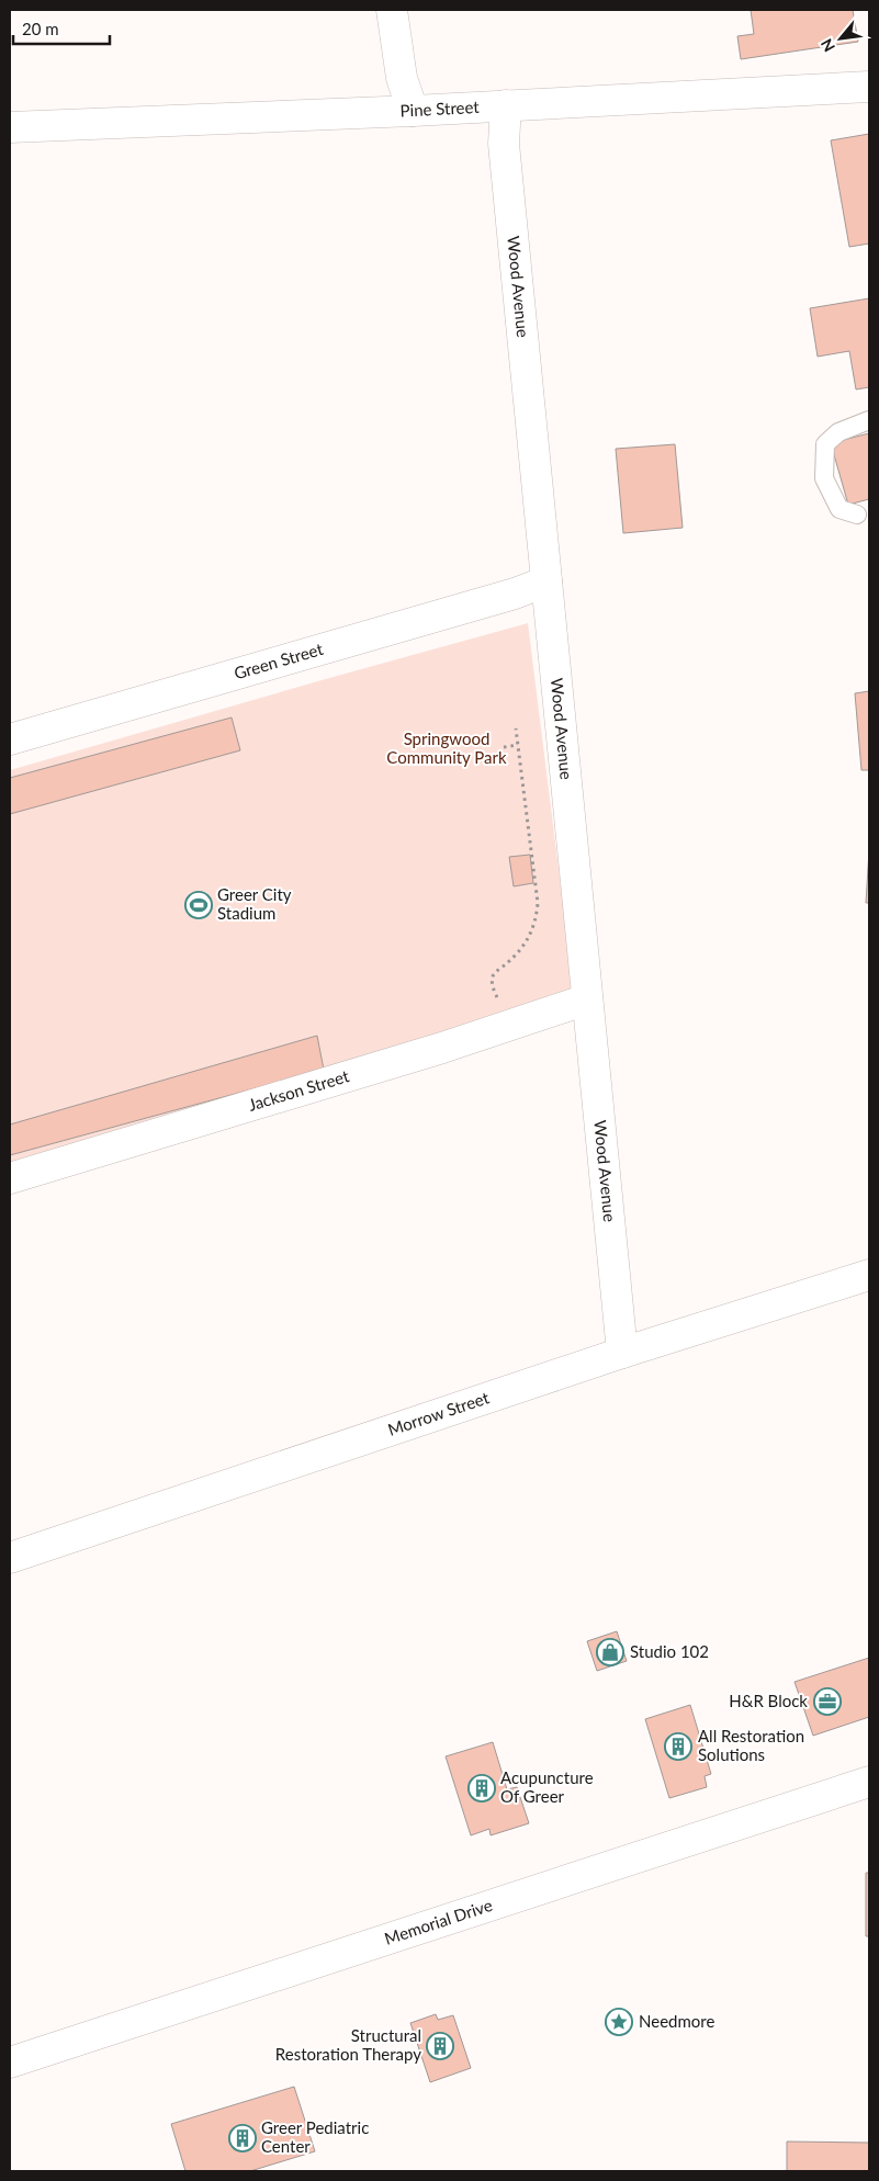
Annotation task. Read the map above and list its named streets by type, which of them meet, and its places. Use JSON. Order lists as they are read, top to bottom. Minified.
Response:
{"streets":{"street":["Pine Street","Wood Avenue","Green Street","Jackson Street","Morrow Street","Memorial Drive"]},"crossings":[["Pine Street","Wood Avenue"],["Wood Avenue","Green Street"],["Wood Avenue","Jackson Street"],["Wood Avenue","Morrow Street"]],"parks":["Springwood Community Park"],"places":{"sports":["Greer City Stadium"],"shop":["Studio 102"],"office":["H&R Block"],"building":["All Restoration Solutions","Acupuncture Of Greer","Structural Restoration Therapy","Greer Pediatric Center"],"place":["Needmore"]},"scale_bar":"20 m","north":"bottom left"}
